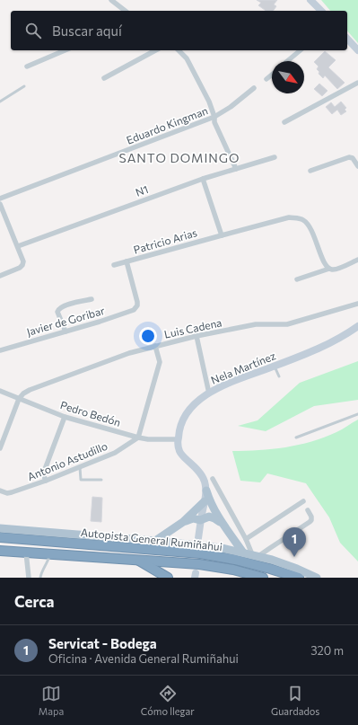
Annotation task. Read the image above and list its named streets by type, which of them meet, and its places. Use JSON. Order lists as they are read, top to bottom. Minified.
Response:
{"streets":{"highway":["Autopista General Rumiñahui"],"main road":["Nela Martínez"],"street":["Eduardo Kingman","N1","Patricio Arias","Javier de Goribar","Luis Cadena","Pedro Bedón","Antonio Astudillo"]},"crossings":[["Patricio Arias","Javier de Goribar"],["Luis Cadena","Pedro Bedón"],["Nela Martínez","Pedro Bedón"],["Pedro Bedón","Antonio Astudillo"]],"districts":["SANTO DOMINGO"],"north":"bottom right","page":{"search":"Buscar aquí","pins":"1","heading":"Cerca","list":[{"mark":"1","name":"Servicat - Bodega","note":"Oficina · Avenida General Rumiñahui","value":"320 m"}],"nav":["Mapa","Cómo llegar","Guardados"]}}
